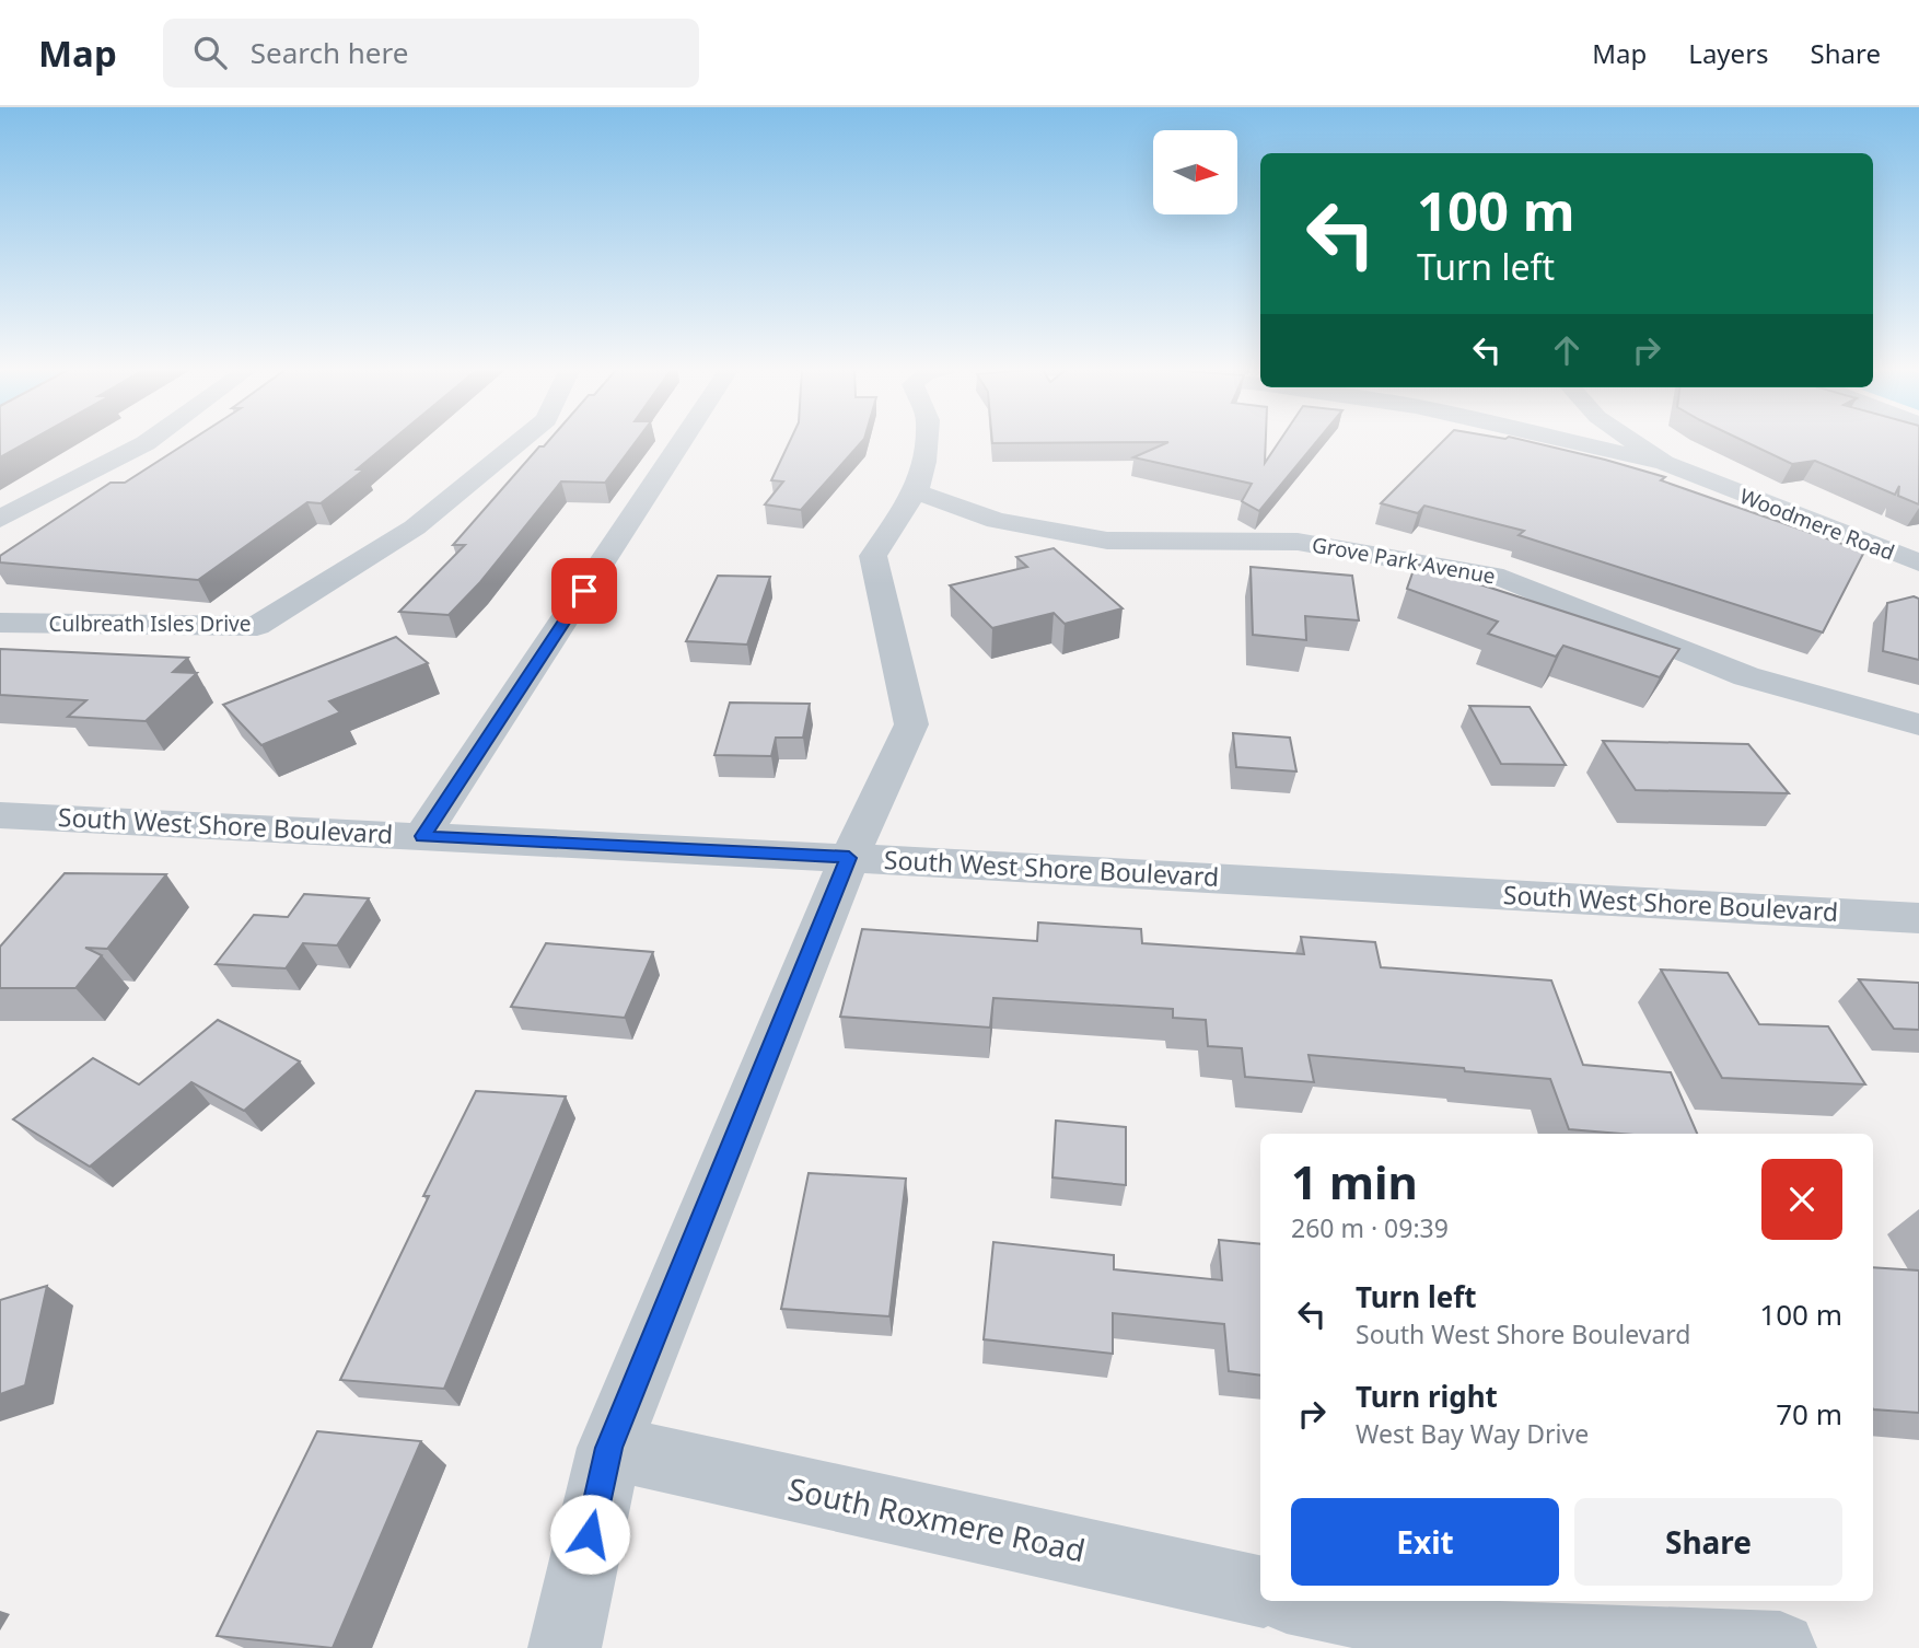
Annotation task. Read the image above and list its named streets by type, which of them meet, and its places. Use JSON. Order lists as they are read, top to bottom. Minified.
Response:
{"streets":{"street":["Woodmere Road","Grove Park Avenue","Culbreath Isles Drive","South West Shore Boulevard","South Roxmere Road"]},"north":"right","page":{"header":"Map","search":"Search here","nav":["Map","Layers","Share"],"turn":["100 m","Turn left"],"heading":["1 min","260 m · 09:39"],"list":[{"name":"Turn left","note":"South West Shore Boulevard","value":"100 m"},{"name":"Turn right","note":"West Bay Way Drive","value":"70 m"}],"buttons":["Exit","Share"]}}
